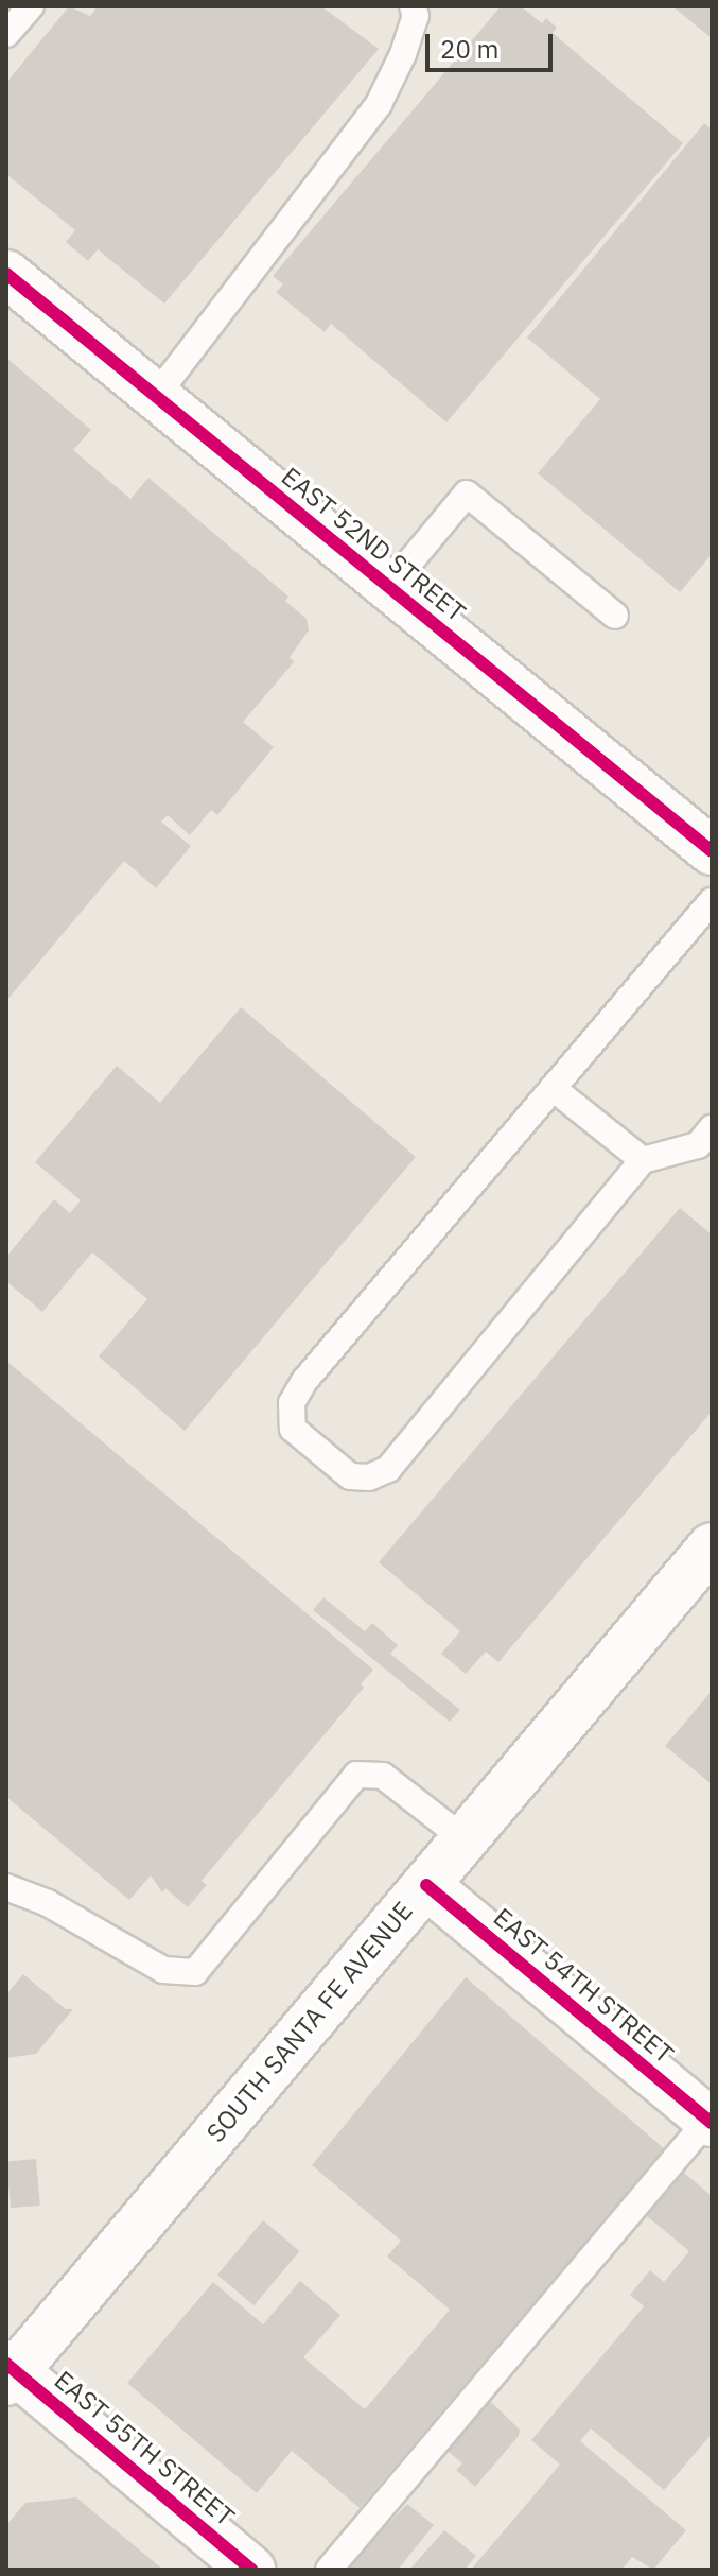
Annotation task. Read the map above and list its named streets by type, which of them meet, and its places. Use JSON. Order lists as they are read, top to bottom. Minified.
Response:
{"streets":{"street":["EAST 52ND STREET","EAST 54TH STREET","SOUTH SANTA FE AVENUE","EAST 55TH STREET"]},"crossings":[["EAST 54TH STREET","SOUTH SANTA FE AVENUE"],["SOUTH SANTA FE AVENUE","EAST 55TH STREET"]],"scale_bar":"20 m"}
